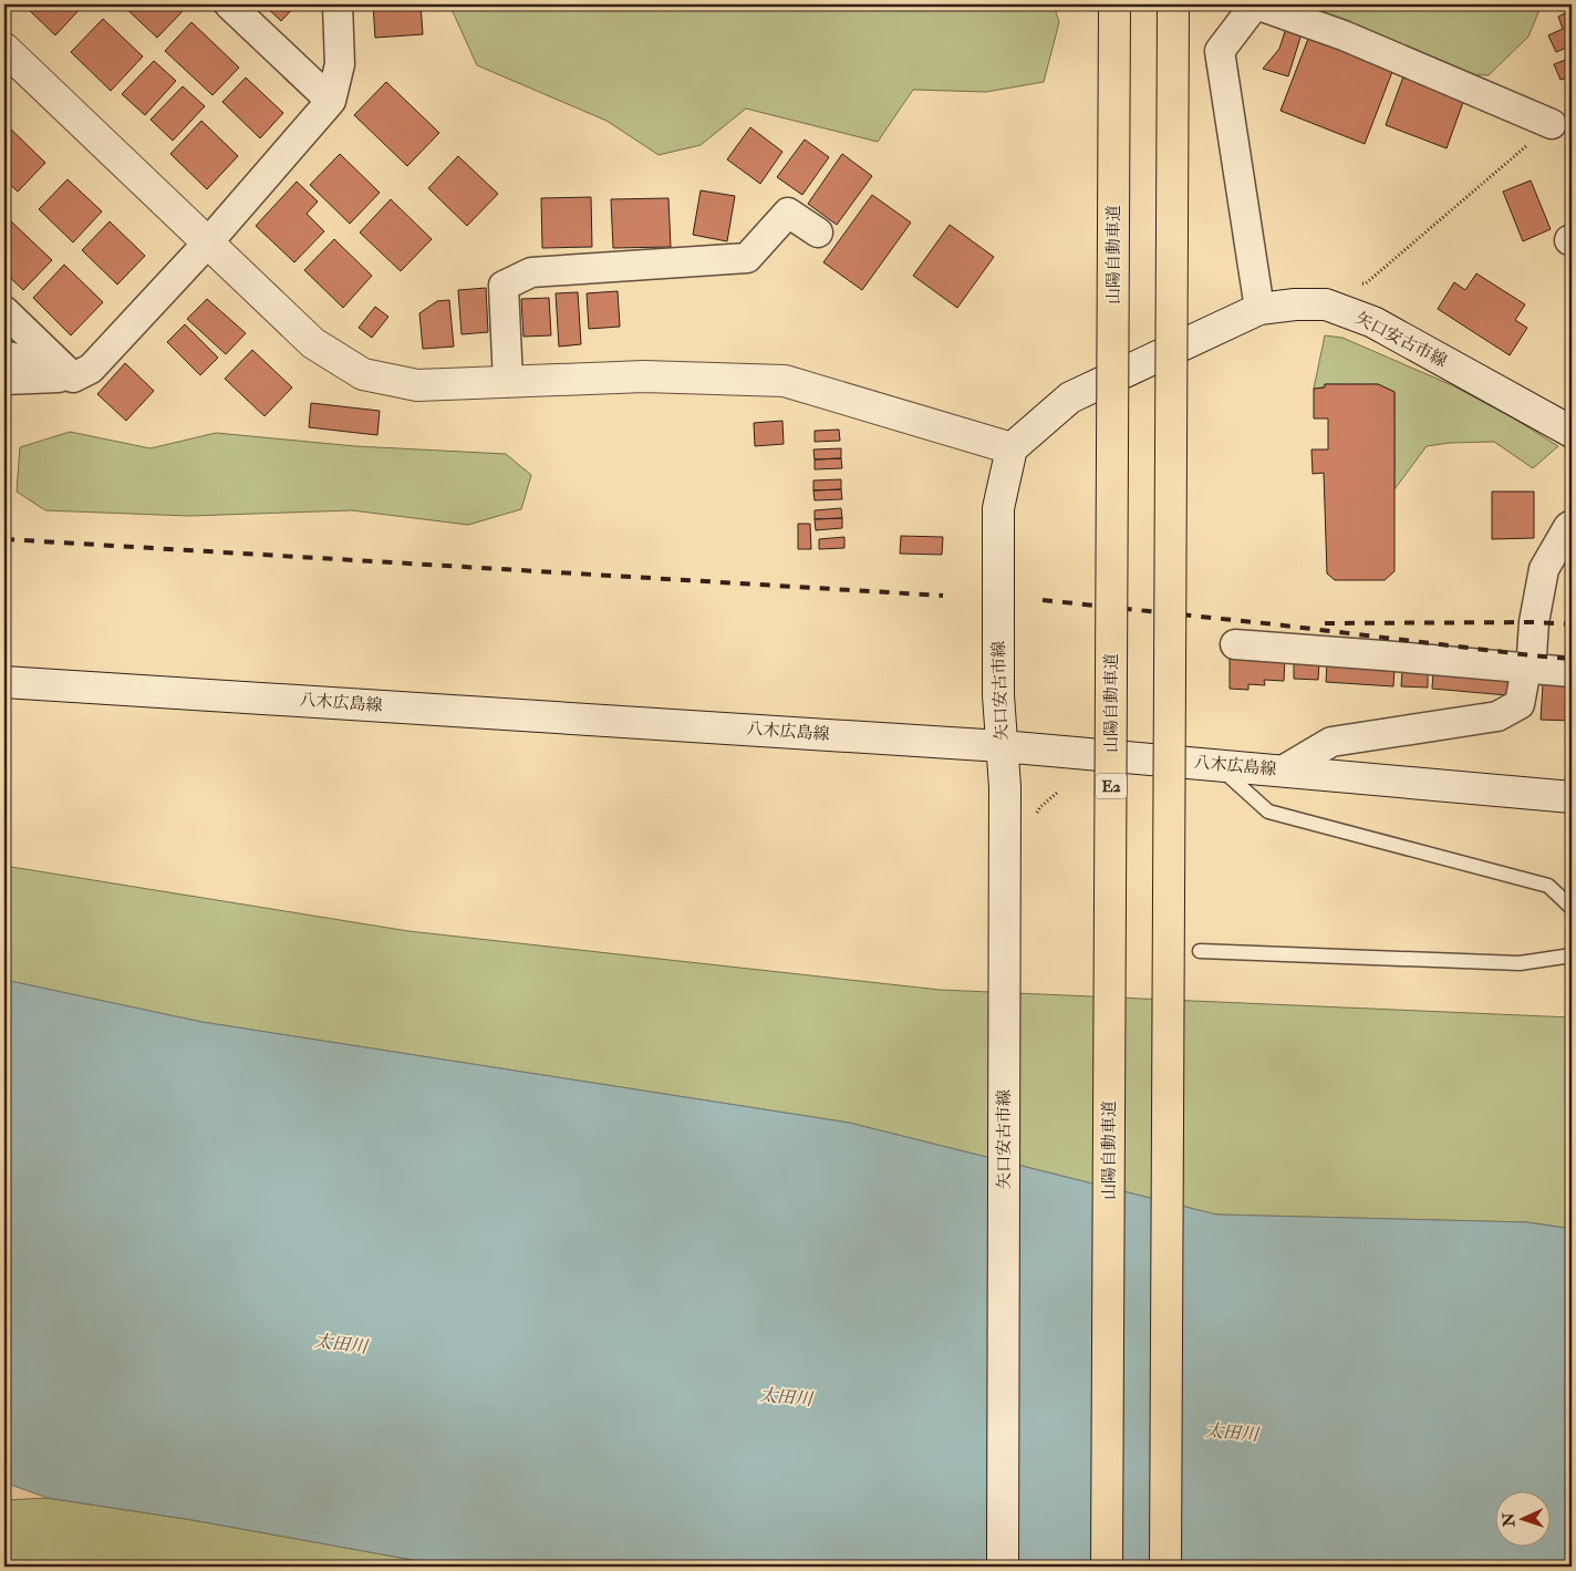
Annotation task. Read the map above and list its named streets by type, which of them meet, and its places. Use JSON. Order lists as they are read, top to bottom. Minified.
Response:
{"streets":{"highway":["山陽自動車道","E2"],"main road":["矢口安古市線","八木広島線"]},"crossings":[["矢口安古市線","八木広島線"]],"water":["太田川"],"north":"left"}
